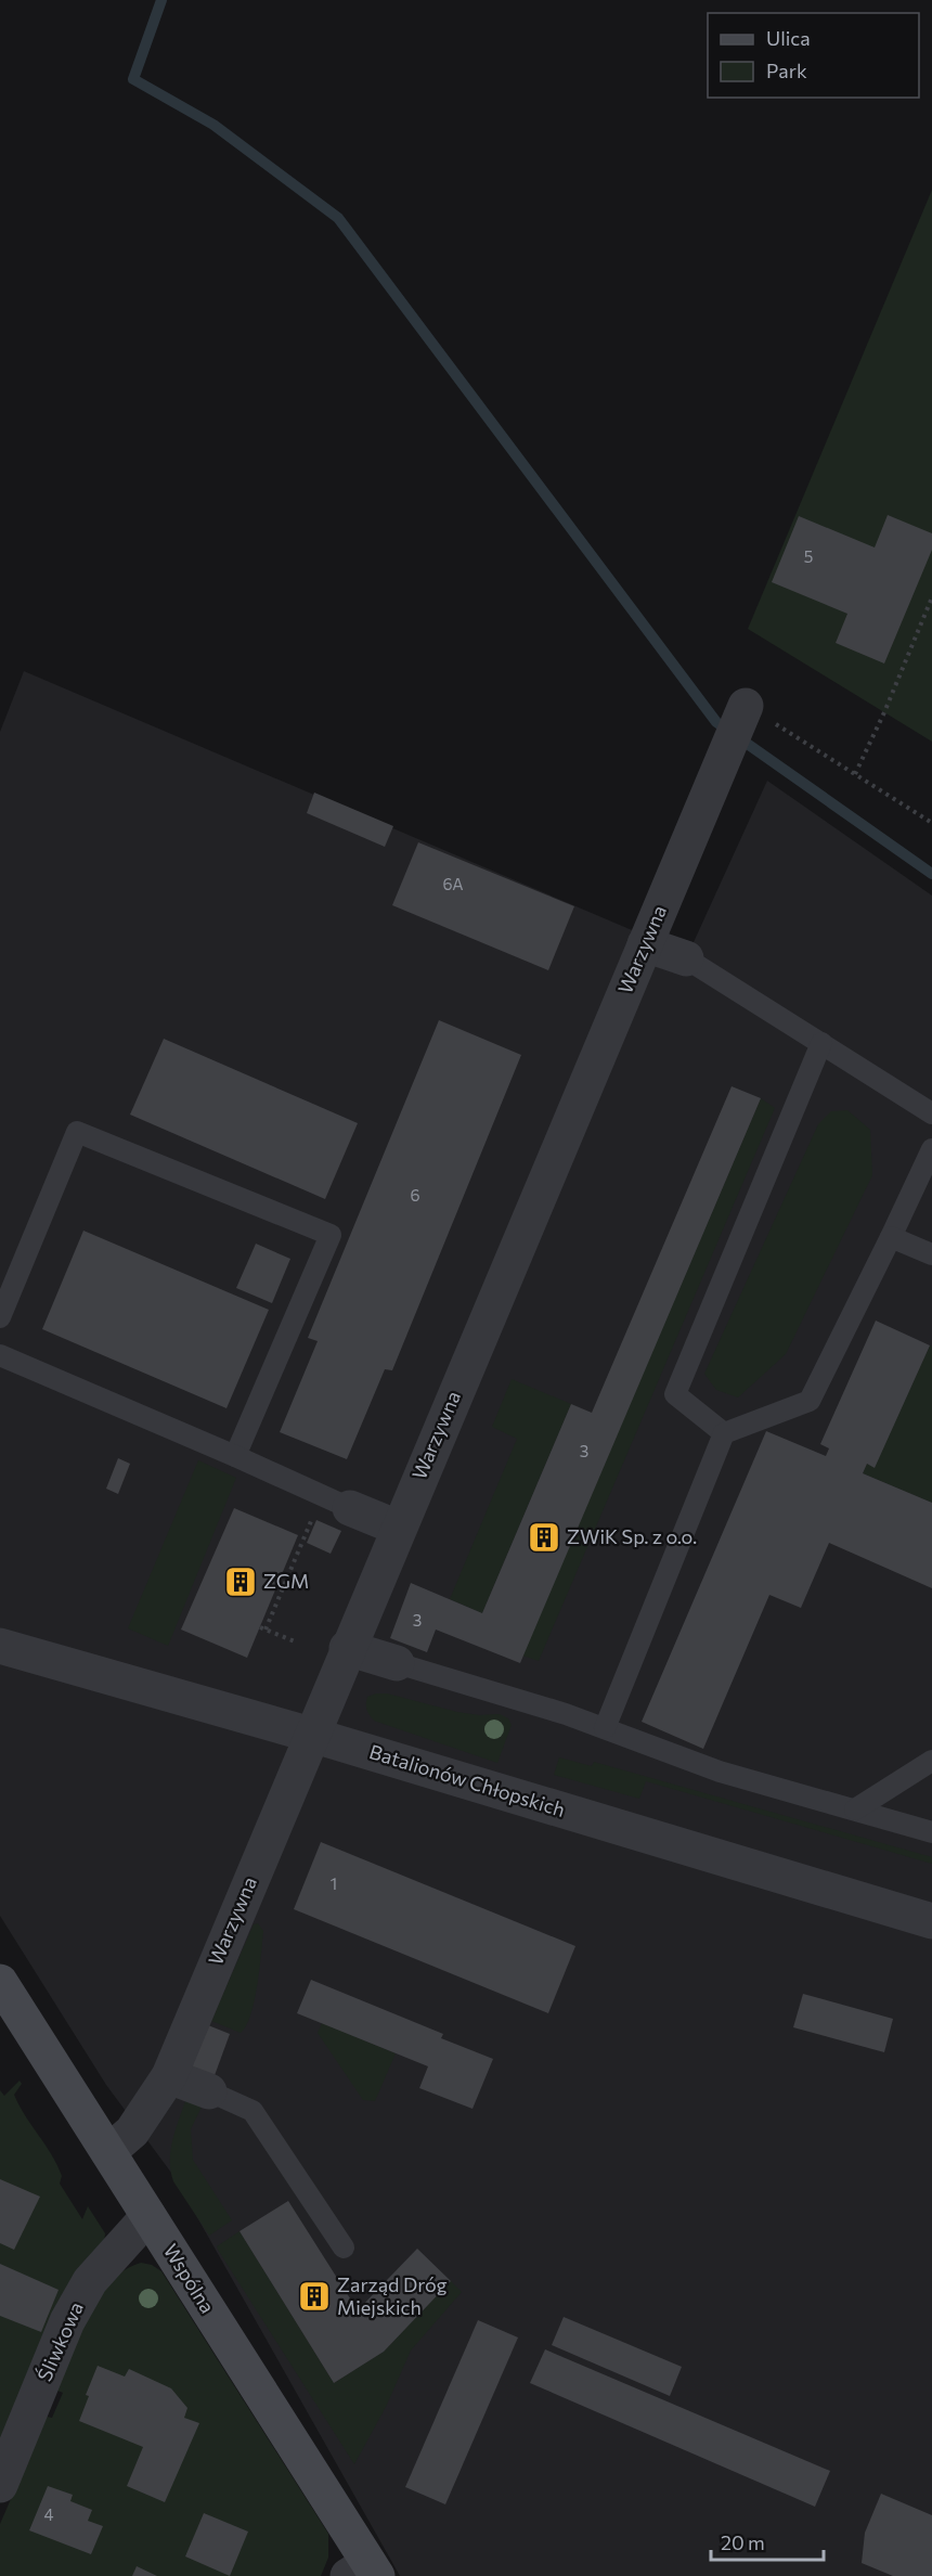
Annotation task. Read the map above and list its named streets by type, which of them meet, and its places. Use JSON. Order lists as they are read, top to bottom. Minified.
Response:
{"streets":{"street":["Warzywna","Batalionów Chłopskich","Wspólna","Śliwkowa"]},"crossings":[["Warzywna","Batalionów Chłopskich"],["Warzywna","Wspólna"],["Wspólna","Śliwkowa"]],"places":{"building":["ZWiK Sp. z o.o.","ZGM","Zarząd Dróg Miejskich"]},"house_numbers":["5","6A","6","3","3","1","4"],"legend":["Ulica","Park"],"scale_bar":"20 m"}
